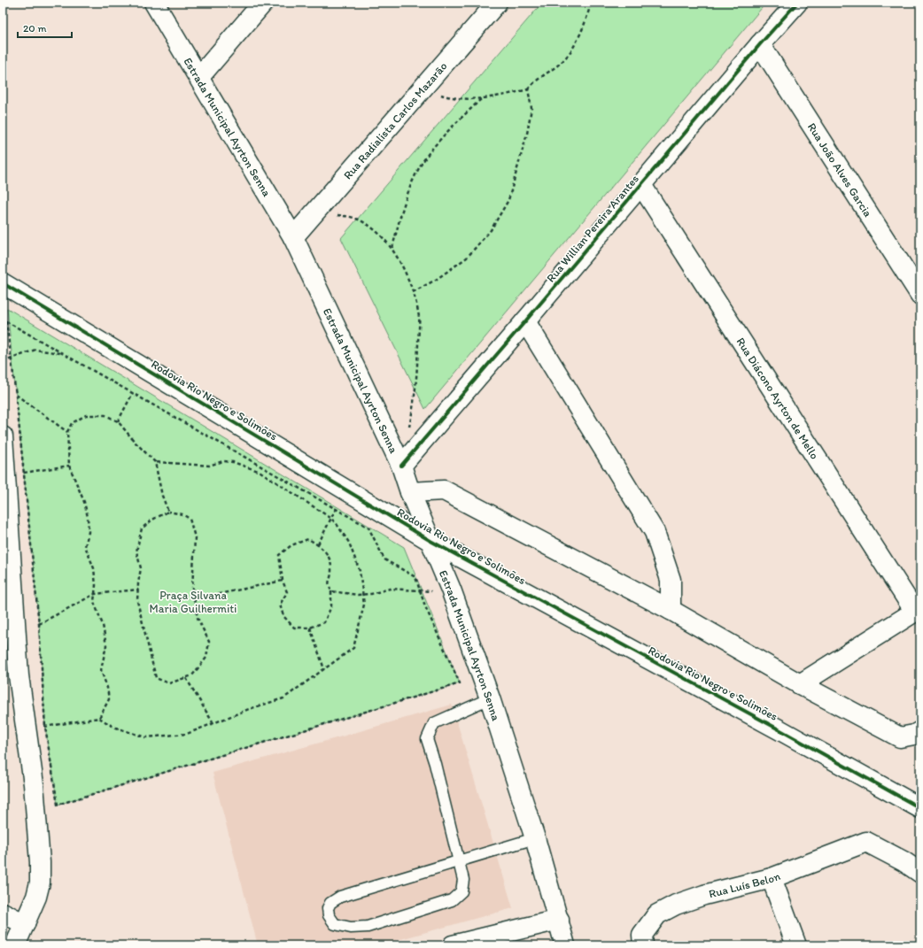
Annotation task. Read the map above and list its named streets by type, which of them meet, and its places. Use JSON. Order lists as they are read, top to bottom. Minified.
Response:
{"streets":{"street":["Rua Radialista Carlos Mazarão","Estrada Municipal Ayrton Senna","Rua João Alves Garcia","Rua Willian Pereira Arantes","Rua Diácono Ayrton de Mello","Rodovia Rio Negro e Solimões","Rua Luís Belon"]},"crossings":[["Rua Radialista Carlos Mazarão","Estrada Municipal Ayrton Senna"],["Estrada Municipal Ayrton Senna","Rua Willian Pereira Arantes"],["Estrada Municipal Ayrton Senna","Rodovia Rio Negro e Solimões"],["Rua João Alves Garcia","Rua Willian Pereira Arantes"],["Rua Willian Pereira Arantes","Rua Diácono Ayrton de Mello"]],"parks":["Praça Silvana Maria Guilhermiti"],"scale_bar":"20 m"}
